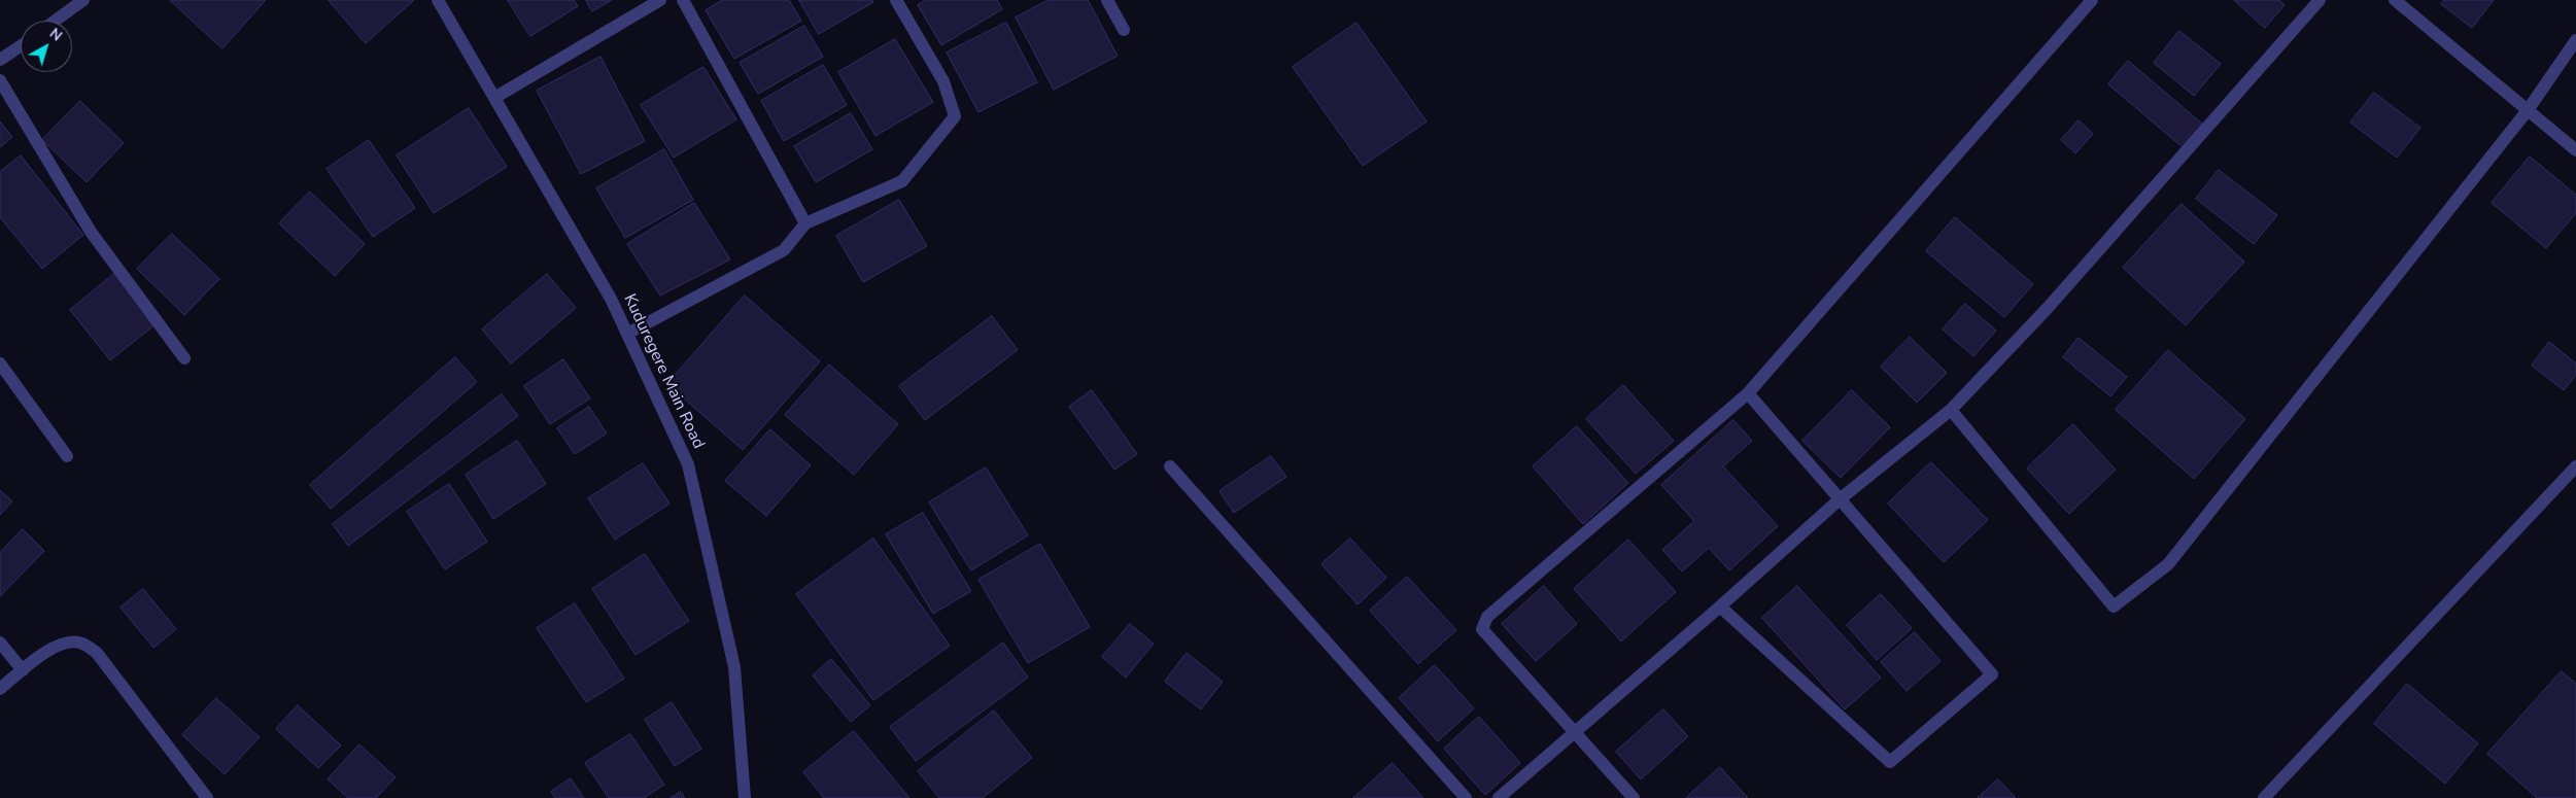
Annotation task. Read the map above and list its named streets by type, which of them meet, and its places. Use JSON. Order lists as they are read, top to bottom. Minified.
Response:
{"streets":{"street":["Kuduregere Main Road"]},"north":"top right"}
